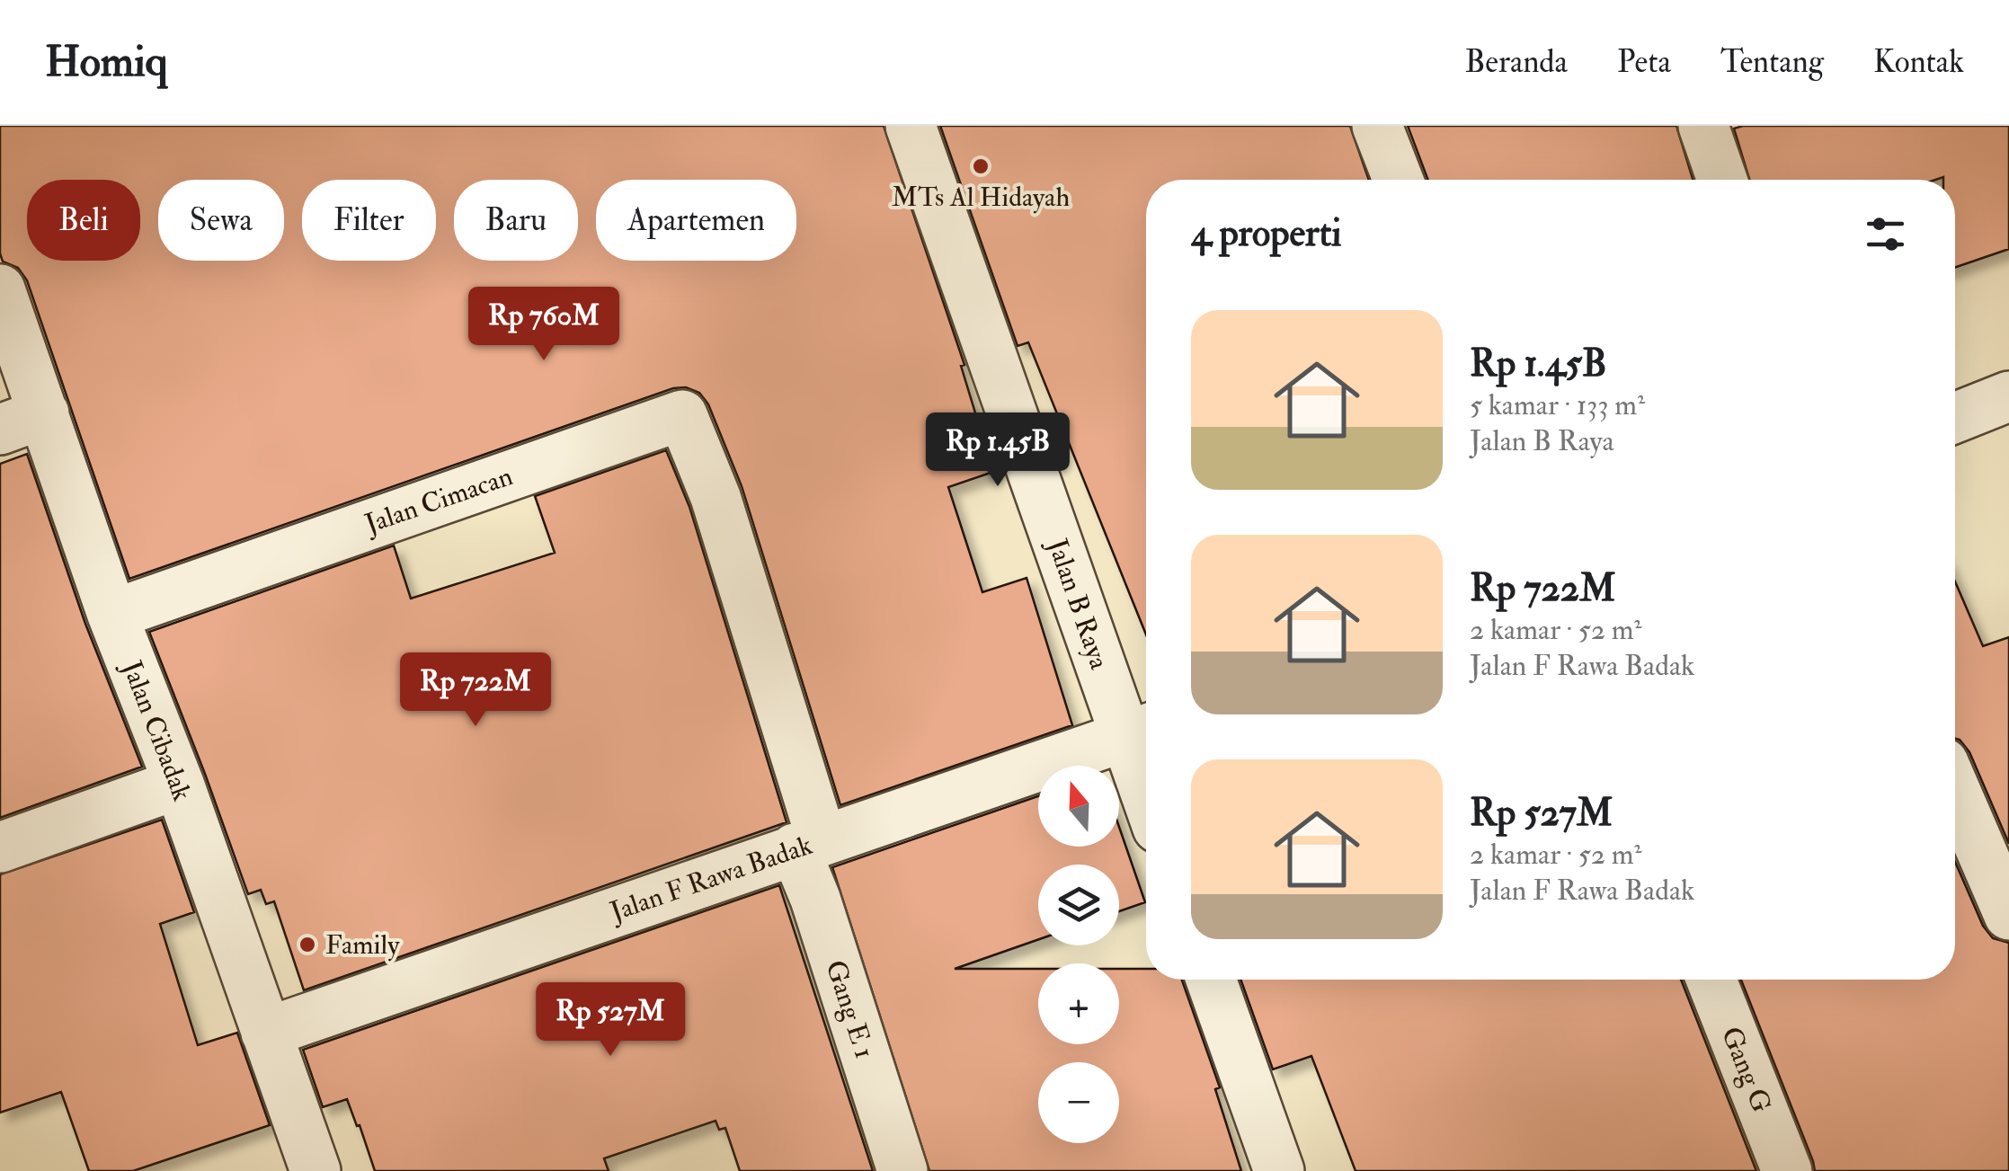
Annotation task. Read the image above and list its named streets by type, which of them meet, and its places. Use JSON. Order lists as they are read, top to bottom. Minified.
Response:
{"streets":{"street":["Jalan Cimacan","Jalan B Raya","Jalan Cibadak","Jalan F Rawa Badak","Gang E 1","Gang G"]},"crossings":[["Jalan Cimacan","Jalan Cibadak"],["Jalan Cimacan","Gang E 1"],["Jalan B Raya","Jalan F Rawa Badak"],["Jalan Cibadak","Jalan F Rawa Badak"],["Jalan F Rawa Badak","Gang E 1"]],"places":["MTs Al Hidayah","Family"],"north":"top","page":{"header":"Homiq","nav":["Beranda","Peta","Tentang","Kontak"],"chip":["Beli","Sewa","Filter","Baru","Apartemen"],"heading":"4 properti","price":["Rp 760M","Rp 1.45B","Rp 722M","Rp 527M"],"list":[{"name":"Rp 1.45B","note":"5 kamar · 133 m² · Jalan B Raya"},{"name":"Rp 722M","note":"2 kamar · 52 m² · Jalan F Rawa Badak"},{"name":"Rp 527M","note":"2 kamar · 52 m² · Jalan F Rawa Badak"}],"map_buttons":["+","−"]}}
